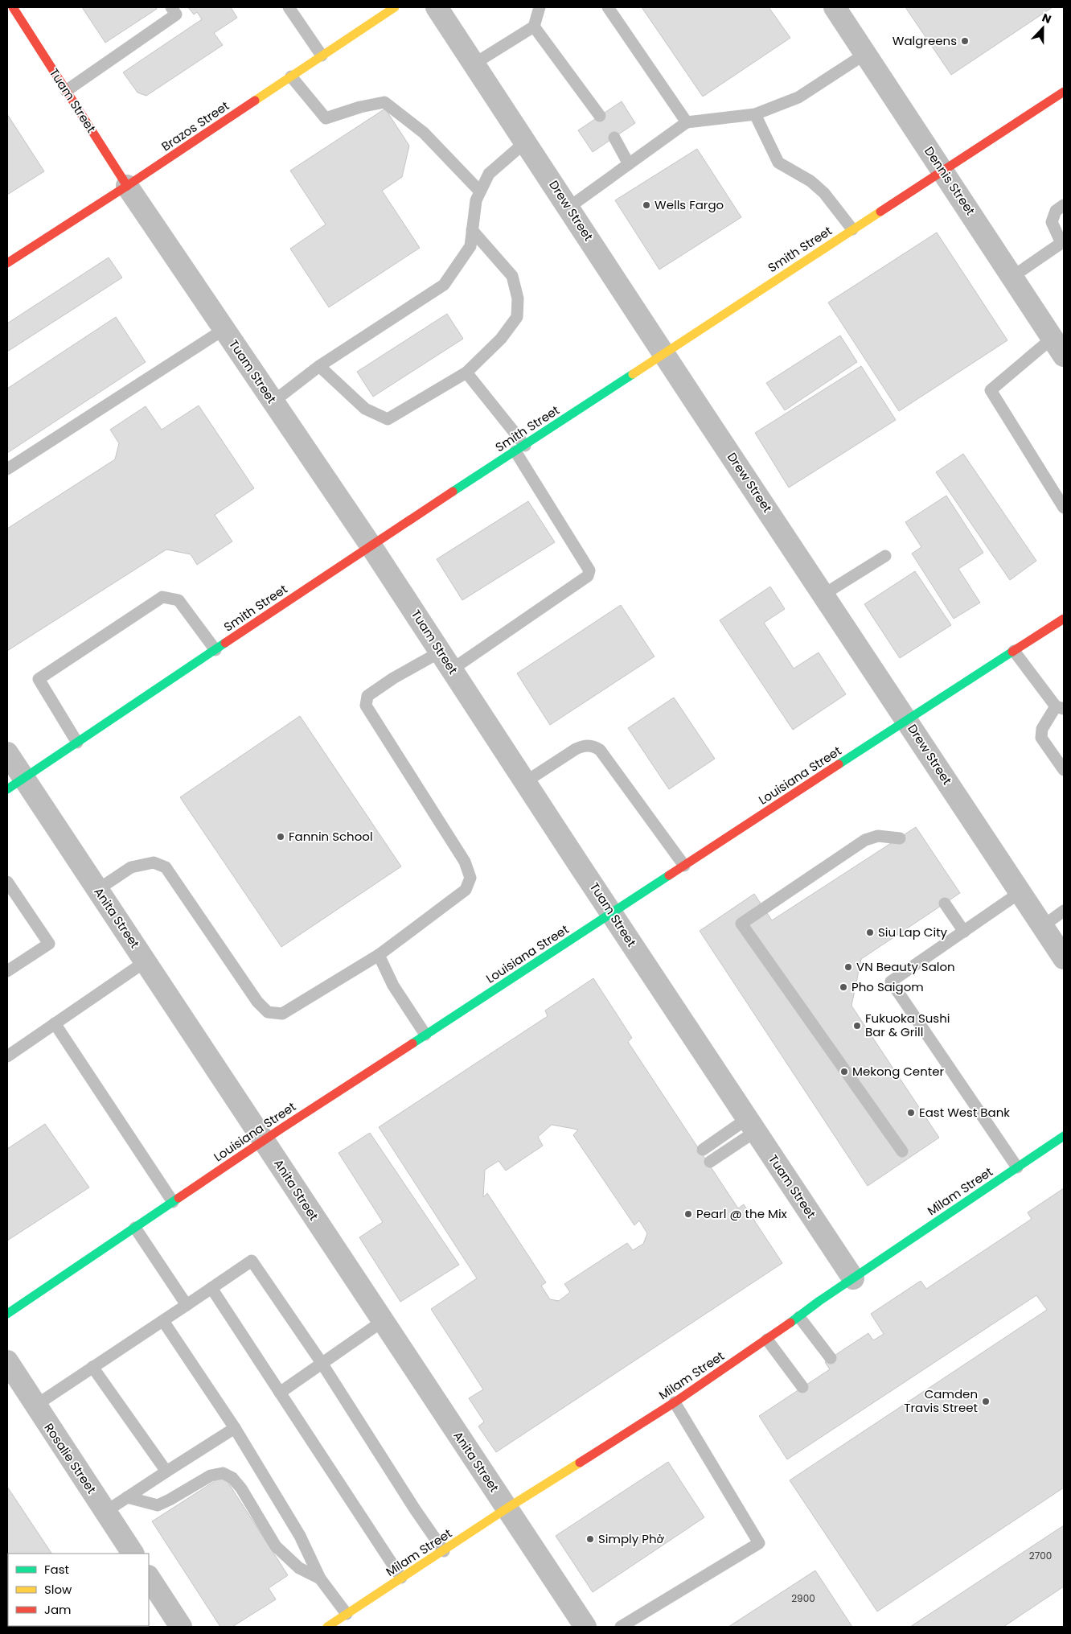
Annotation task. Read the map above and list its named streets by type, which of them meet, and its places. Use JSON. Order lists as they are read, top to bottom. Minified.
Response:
{"streets":{"main road":["Tuam Street","Brazos Street","Smith Street","Louisiana Street","Milam Street"],"street":["Dennis Street","Drew Street","Anita Street","Rosalie Street"]},"crossings":[["Tuam Street","Brazos Street"],["Tuam Street","Smith Street"],["Tuam Street","Louisiana Street"],["Tuam Street","Milam Street"],["Dennis Street","Smith Street"],["Drew Street","Smith Street"],["Drew Street","Louisiana Street"],["Smith Street","Anita Street"],["Louisiana Street","Anita Street"],["Anita Street","Milam Street"]],"places":["Walgreens","Wells Fargo","Fannin School","Siu Lap City","VN Beauty Salon","Pho Saigom","Fukuoka Sushi Bar & Grill","Mekong Center","East West Bank","Pearl @ the Mix","Camden Travis Street","Simply Phở"],"house_numbers":["2700","2900"],"legend":["Fast","Slow","Jam"],"north":"top"}
